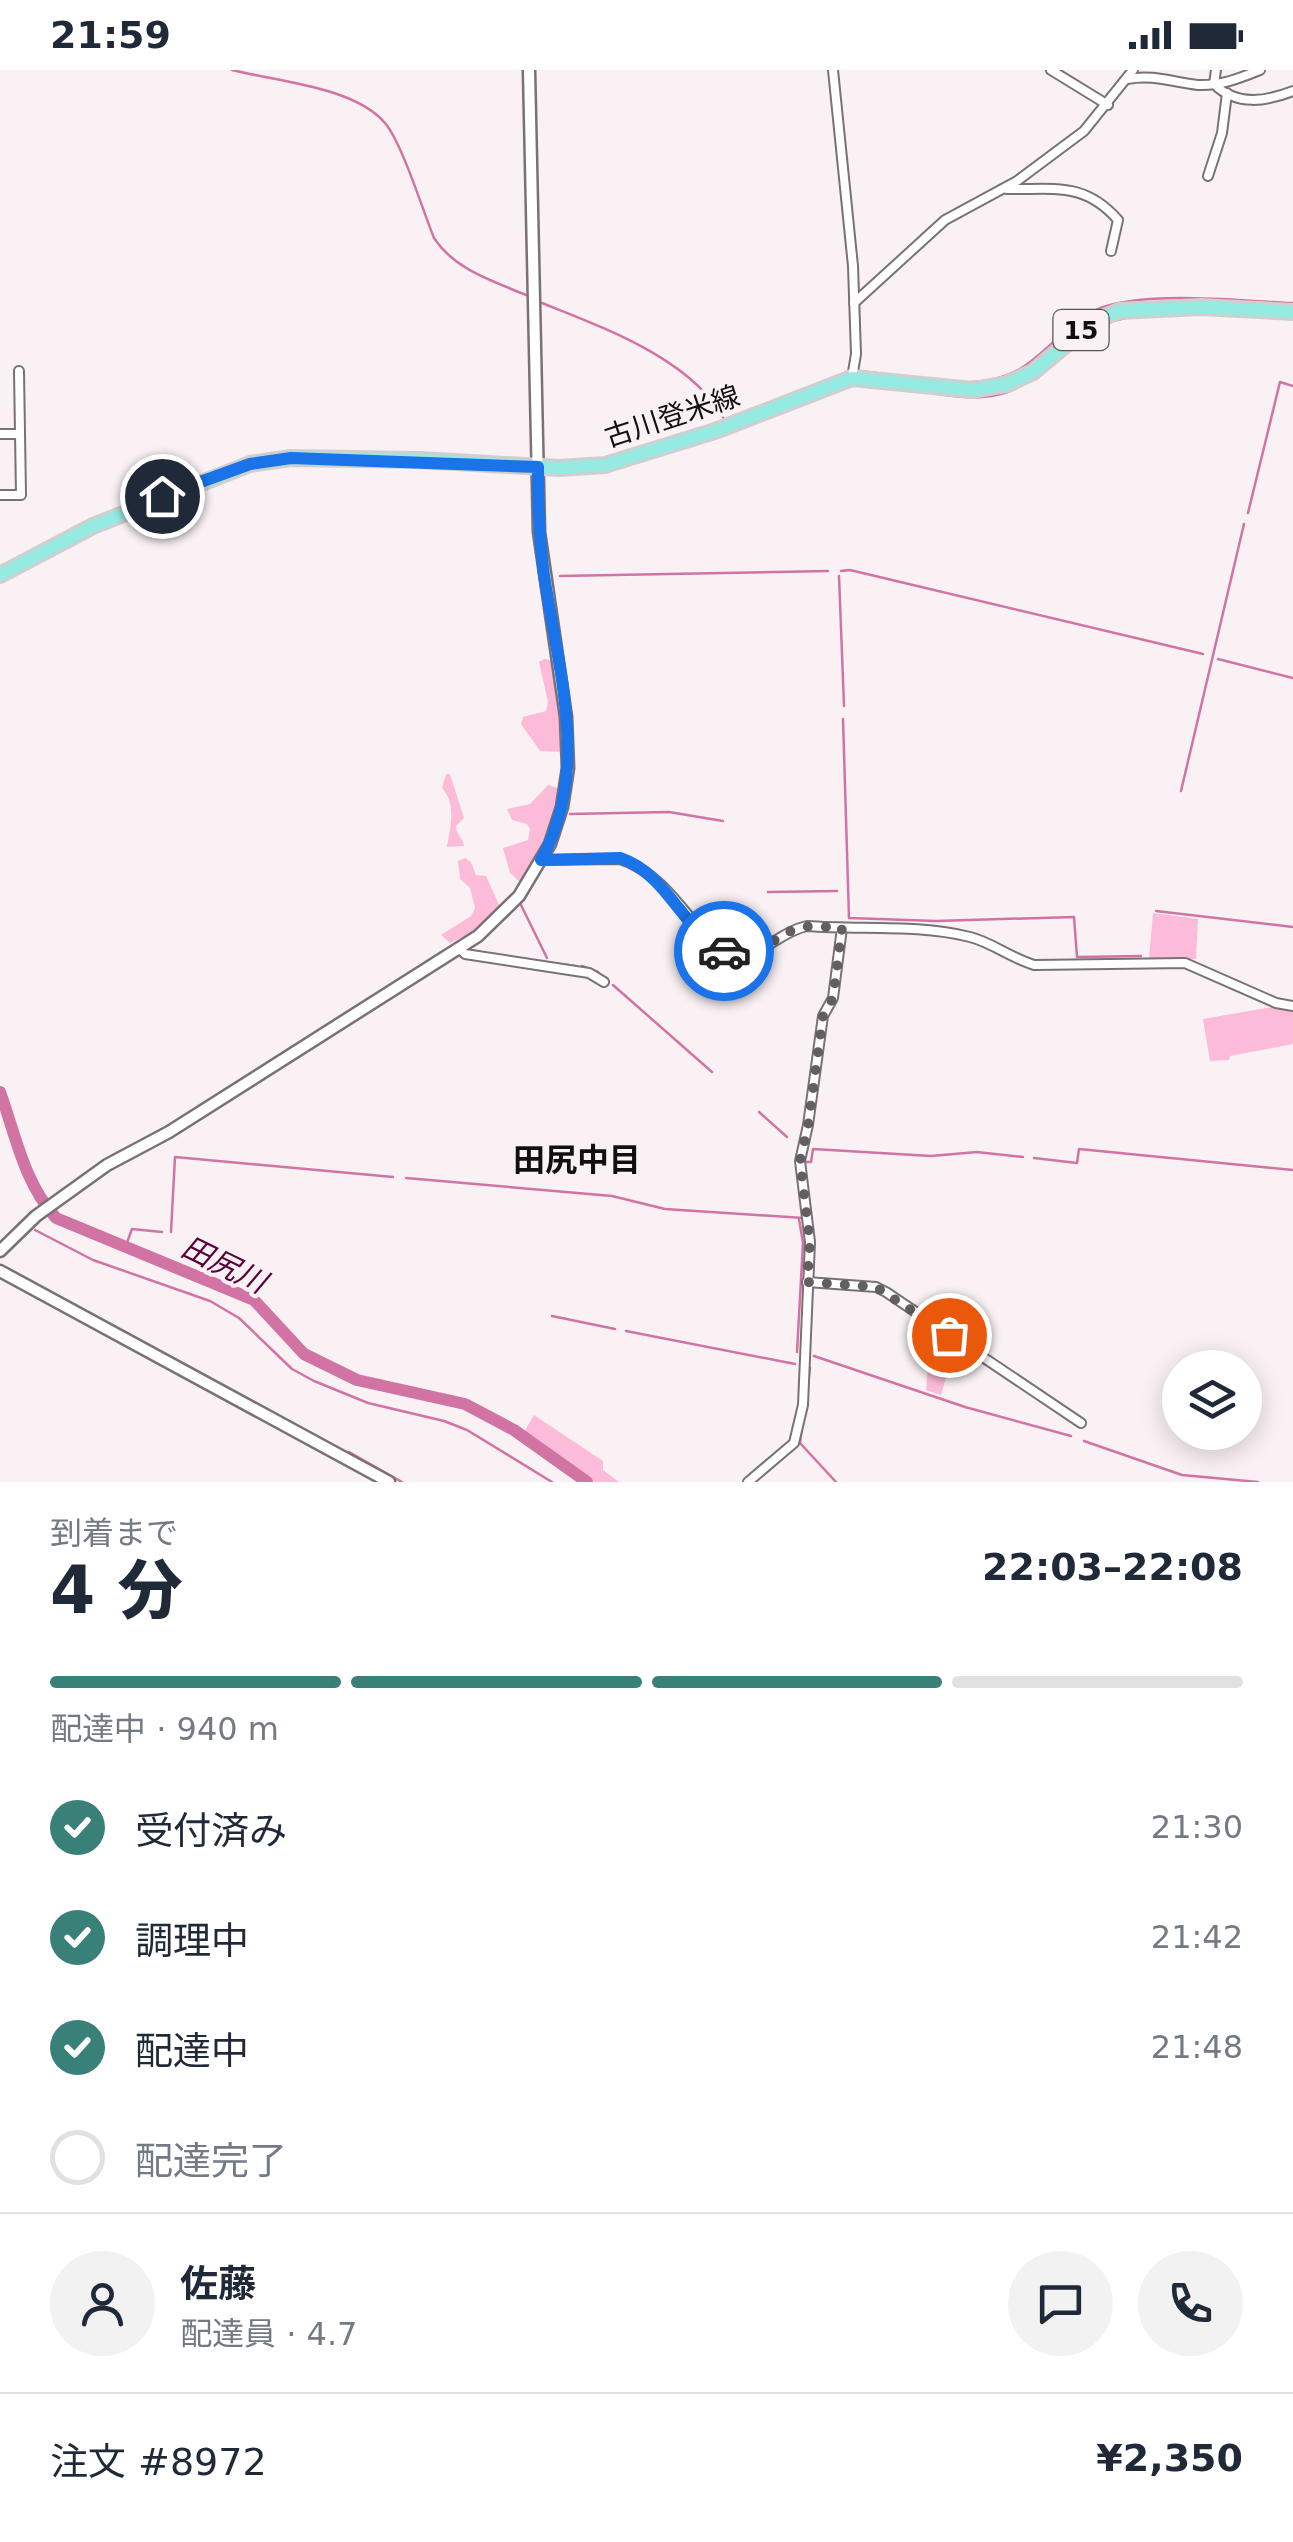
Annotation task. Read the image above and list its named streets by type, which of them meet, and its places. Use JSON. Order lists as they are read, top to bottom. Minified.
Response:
{"streets":{"main road":["15","古川登米線"]},"districts":["田尻中目"],"water":["田尻川"],"page":{"status":"21:59","heading":["4 分","到着まで","22:03–22:08"],"panel":["佐藤","配達員 · 4.7","注文 #8972","¥2,350"],"bar":"配達中 · 940 m","list":[["受付済み","21:30"],["調理中","21:42"],["配達中","21:48"],"配達完了"]}}
